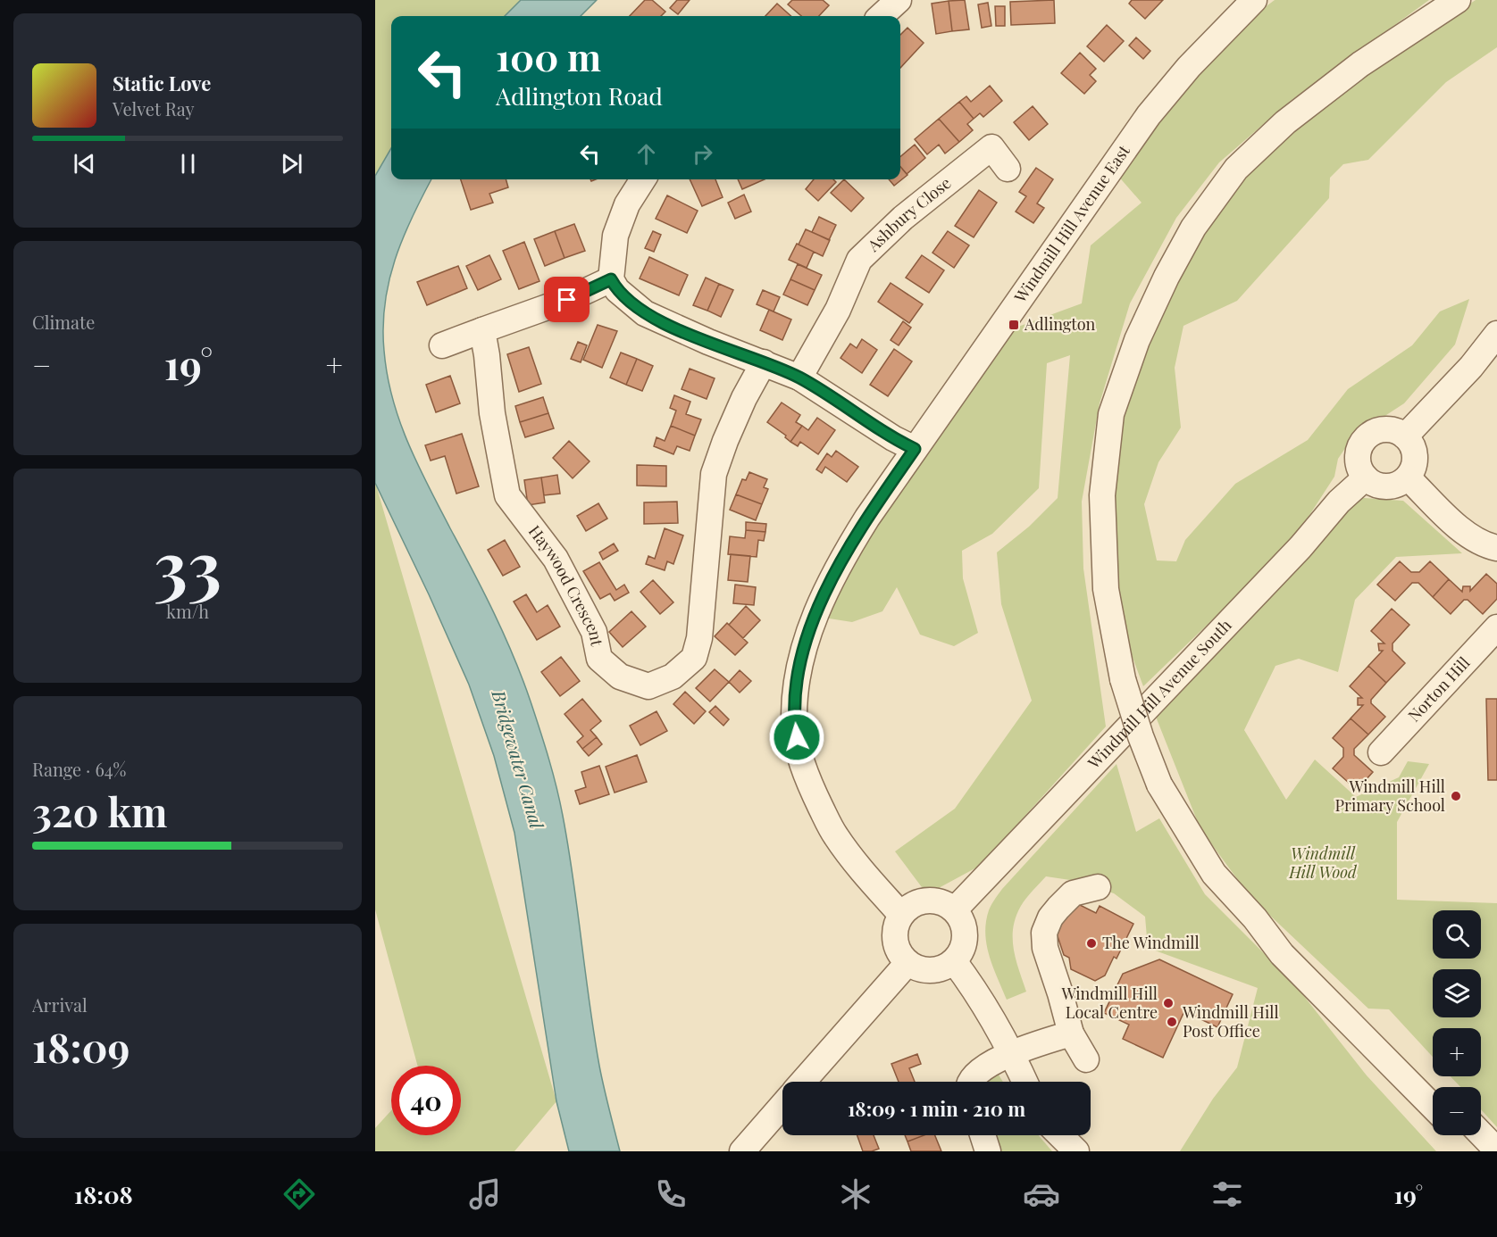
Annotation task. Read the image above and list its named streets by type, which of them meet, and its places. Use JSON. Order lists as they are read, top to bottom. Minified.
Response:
{"streets":{"street":["Ashbury Close","Windmill Hill Avenue East","Haywood Crescent","Norton Hill","Windmill Hill Avenue South"]},"crossings":[["Windmill Hill Avenue East","Windmill Hill Avenue South"]],"water":["Bridgewater Canal"],"parks":["Windmill Hill Wood"],"places":{"transit":["Adlington"],"other":["Windmill Hill Primary School","The Windmill","Windmill Hill Local Centre","Windmill Hill Post Office"]},"page":{"turn":["100 m","Adlington Road"],"song":["Static Love","Velvet Ray"],"tile":["Climate",["33","km/h"],["Range · 64%","320 km"],["Arrival","18:09"]],"heat":["−","19°","+"],"map_buttons":["+","−"],"limit":"40","trip":"18:09 · 1 min · 210 m","tabs":["18:08","19°"]}}
